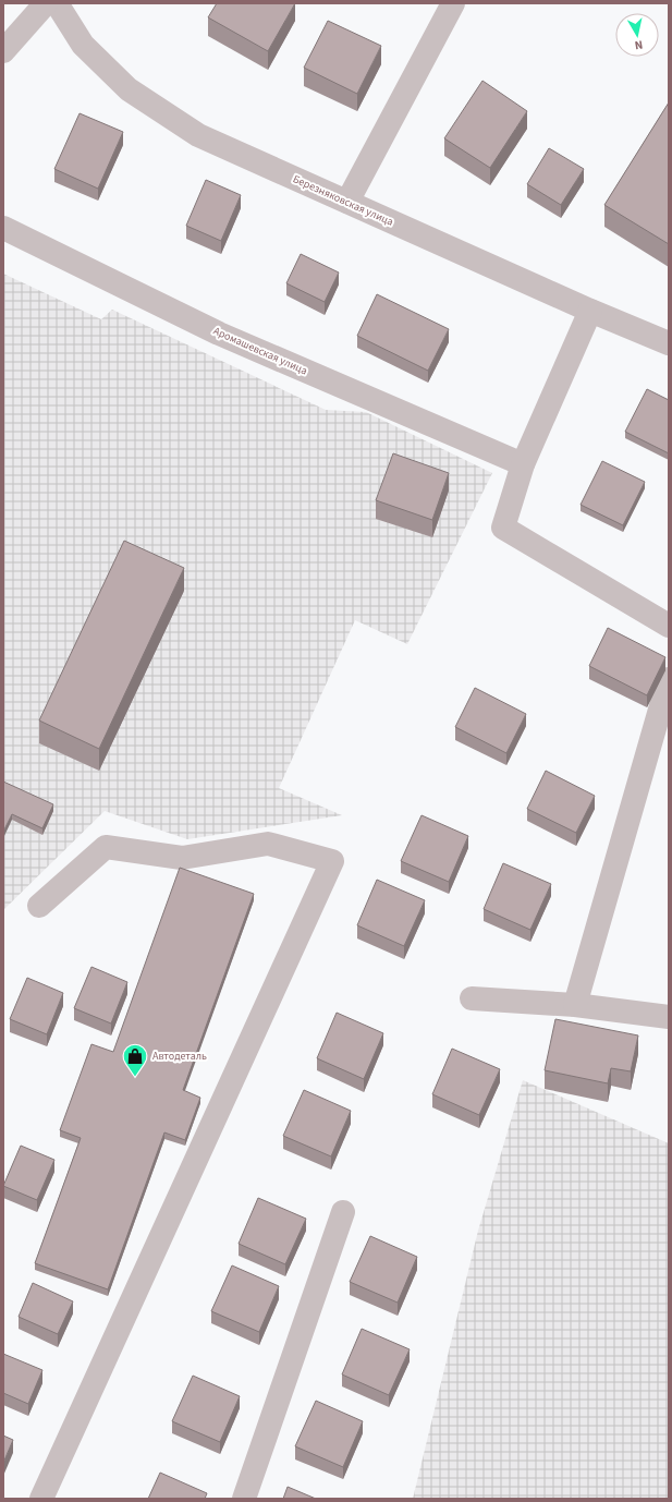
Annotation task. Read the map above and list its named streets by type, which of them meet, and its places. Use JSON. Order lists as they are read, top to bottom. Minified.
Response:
{"streets":{"street":["Березняковская улица","Аромашевская улица"]},"places":{"shop":["Автодеталь"]},"north":"bottom"}
